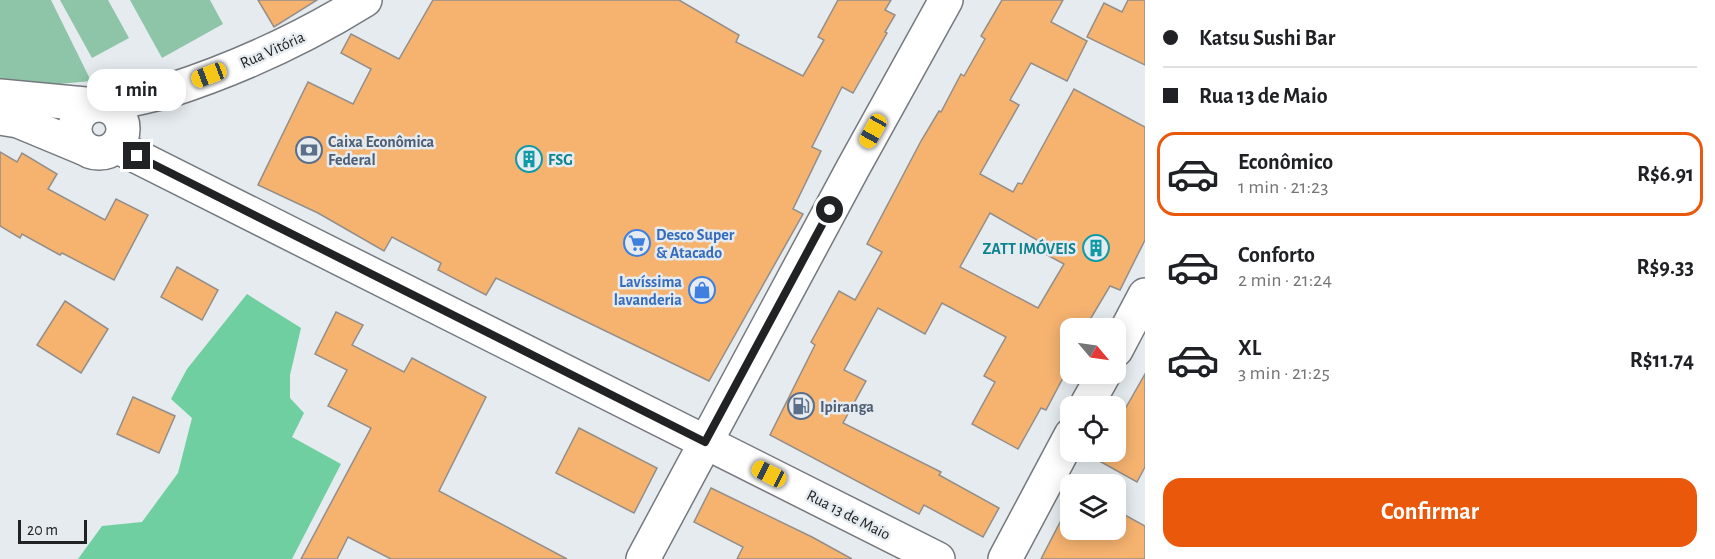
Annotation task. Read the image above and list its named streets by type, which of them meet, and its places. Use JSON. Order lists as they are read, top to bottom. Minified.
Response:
{"streets":{"main road":["Rua Vitória","Rua 13 de Maio"]},"crossings":[["Rua Vitória","Rua 13 de Maio"]],"places":{"bank":["Caixa Econômica Federal"],"building":["FSG","ZATT IMÓVEIS"],"supermarket":["Desco Super & Atacado"],"shop":["Lavíssima lavanderia"],"fuel station":["Ipiranga"]},"scale_bar":"20 m","north":"bottom right","page":{"banner":["Katsu Sushi Bar","Rua 13 de Maio"],"bubble":"1 min","list":[{"name":"Econômico","note":"1 min · 21:23","value":"R$6.91"},{"name":"Conforto","note":"2 min · 21:24","value":"R$9.33"},{"name":"XL","note":"3 min · 21:25","value":"R$11.74"}],"buttons":"Confirmar","scale":"20 m"}}
